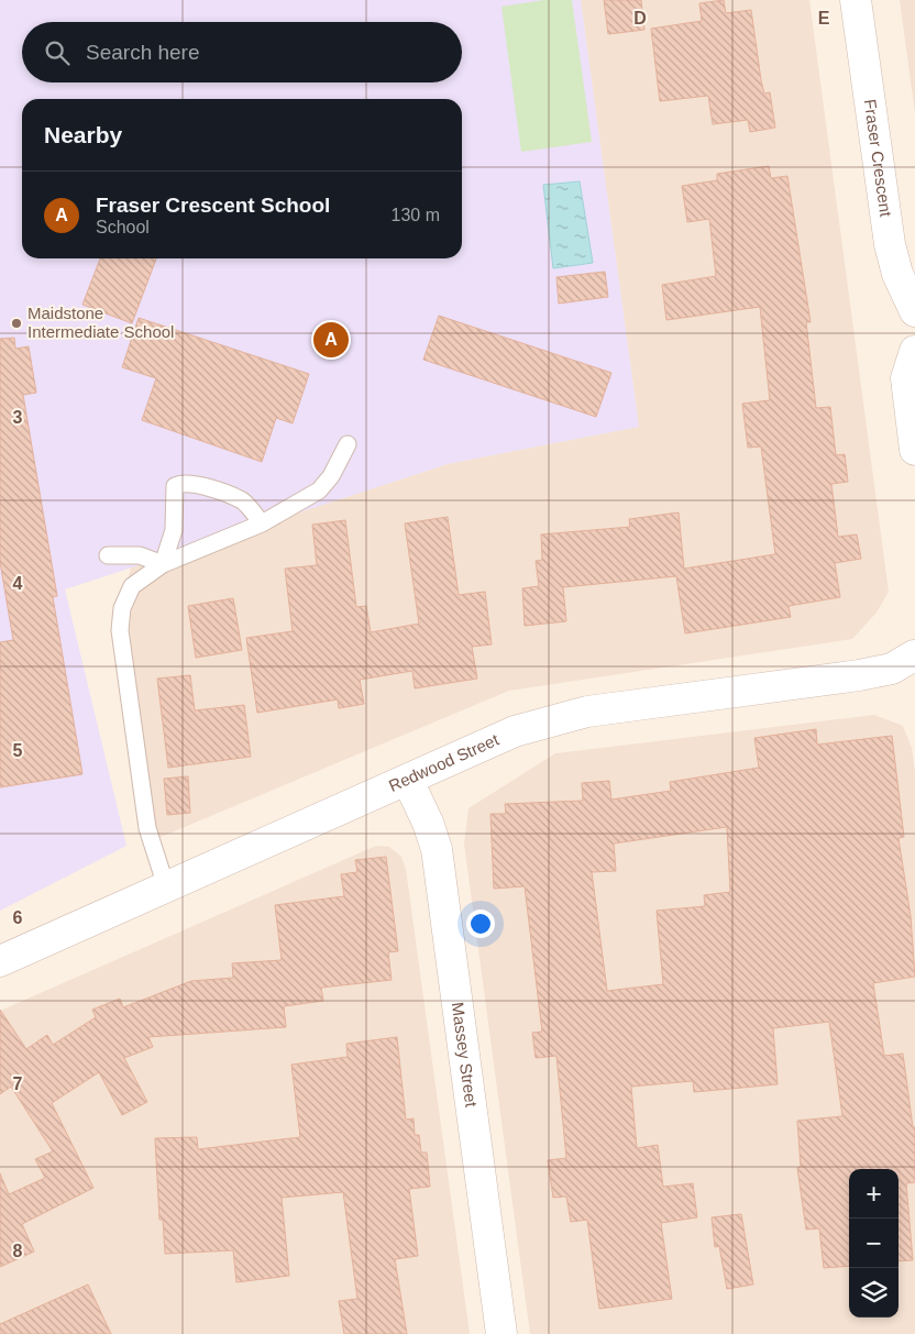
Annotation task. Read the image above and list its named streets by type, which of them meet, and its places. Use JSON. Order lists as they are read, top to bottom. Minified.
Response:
{"streets":{"street":["Fraser Crescent","Redwood Street","Massey Street"]},"crossings":[["Redwood Street","Massey Street"]],"places":["Maidstone Intermediate School"],"page":{"search":"Search here","heading":"Nearby","list":[{"mark":"A","name":"Fraser Crescent School","note":"School","value":"130 m"}],"pins":"A","map_buttons":["+","−"]},"grid":{"columns":["D","E"],"rows":["3","4","5","6","7","8"]}}
